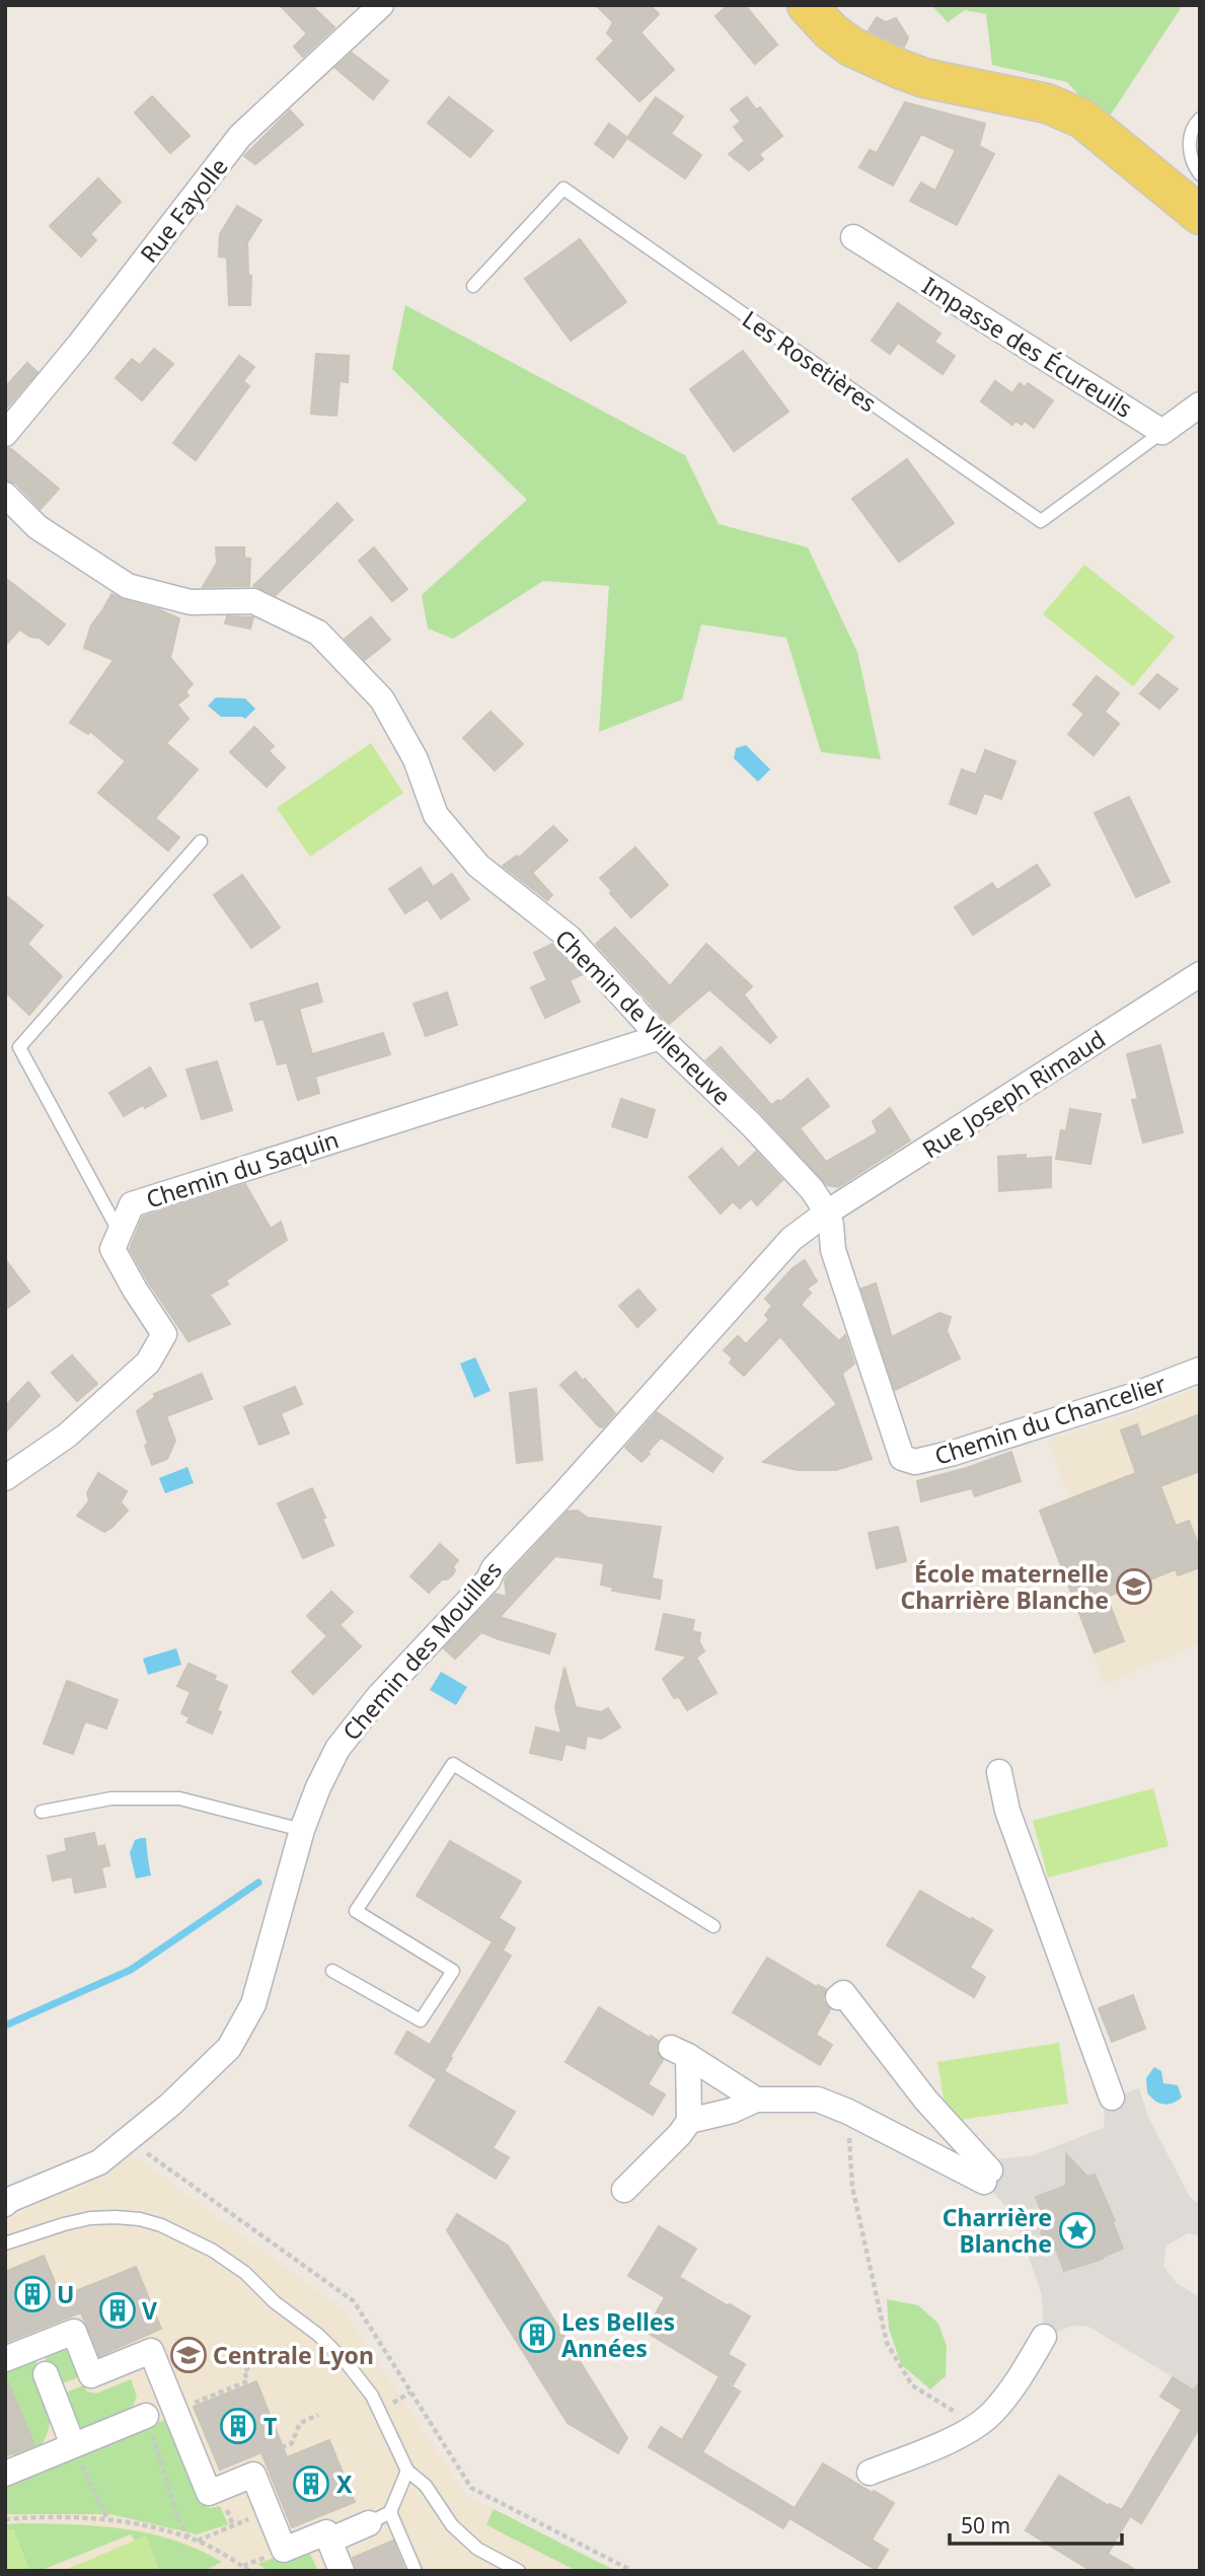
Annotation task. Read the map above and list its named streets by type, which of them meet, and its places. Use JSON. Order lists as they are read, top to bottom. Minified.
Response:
{"streets":{"street":["Rue Fayolle","Impasse des Écureuils","Chemin de Villeneuve","Rue Joseph Rimaud","Chemin du Saquin","Chemin du Chancelier","Chemin des Mouilles"],"lane":["Les Rosetières"]},"crossings":[["Impasse des Écureuils","Les Rosetières"],["Chemin de Villeneuve","Rue Joseph Rimaud"],["Chemin de Villeneuve","Chemin du Saquin"],["Chemin de Villeneuve","Chemin du Chancelier"],["Chemin de Villeneuve","Chemin des Mouilles"],["Rue Joseph Rimaud","Chemin du Chancelier"],["Rue Joseph Rimaud","Chemin des Mouilles"],["Chemin du Chancelier","Chemin des Mouilles"]],"places":{"school or university":["École maternelle Charrière Blanche","Centrale Lyon"],"place":["Charrière Blanche"],"building":["U","V","Les Belles Années","T","X"]},"scale_bar":"50 m"}
